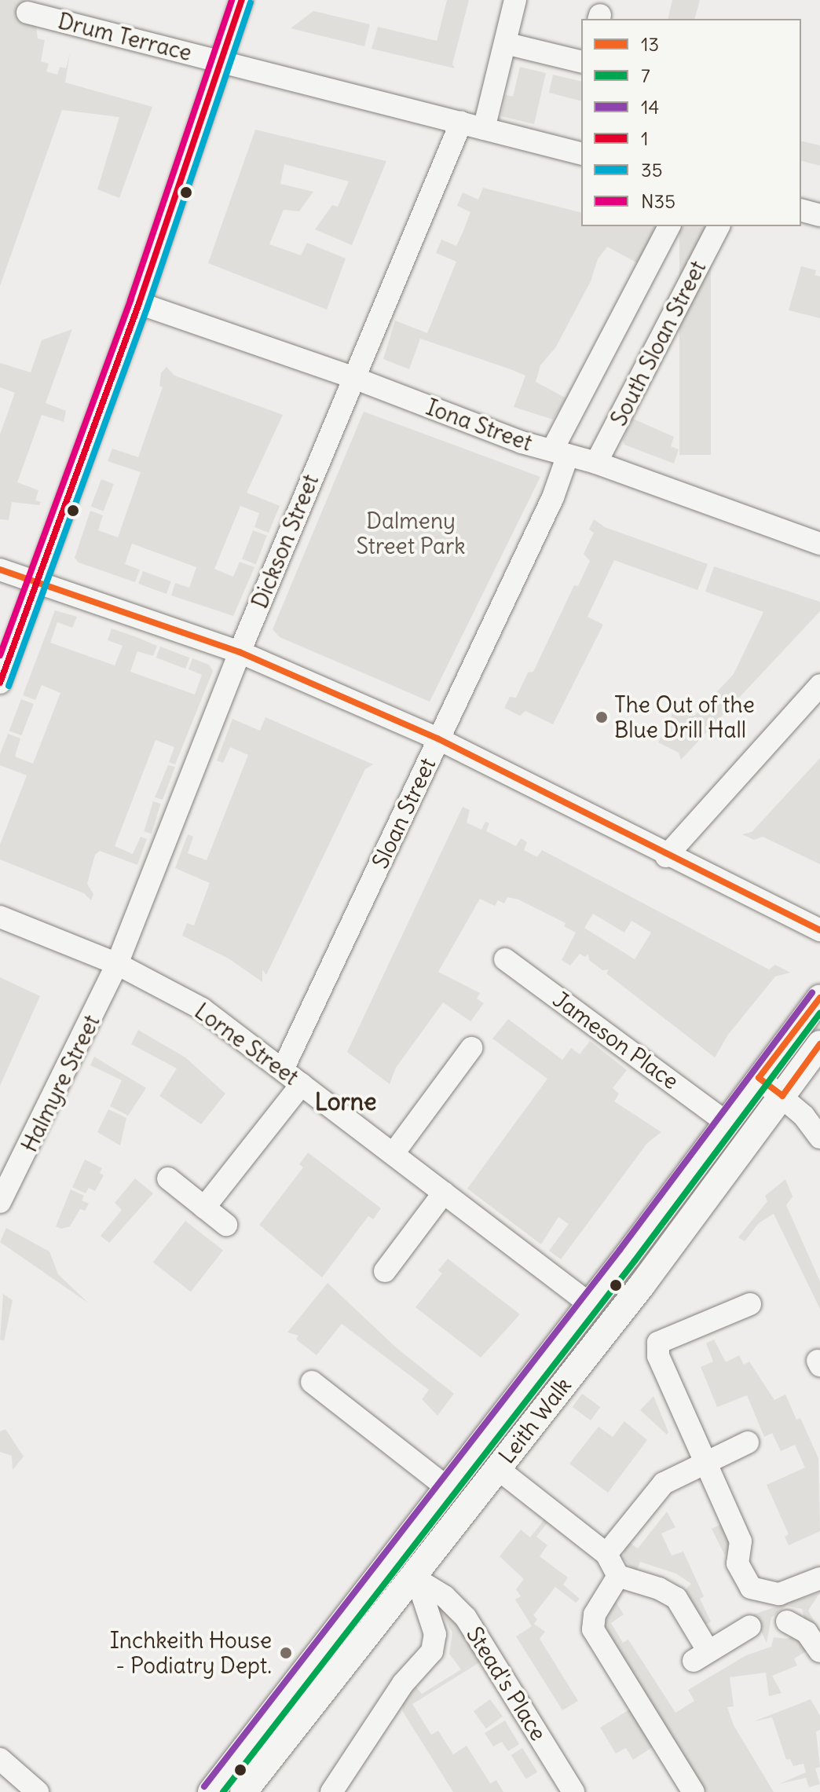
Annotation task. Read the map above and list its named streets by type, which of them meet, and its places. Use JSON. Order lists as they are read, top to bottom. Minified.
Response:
{"streets":{"main road":["Leith Walk"],"street":["Drum Terrace","South Sloan Street","Iona Street","Dickson Street","Sloan Street","Jameson Place","Lorne Street","Halmyre Street","Stead's Place"]},"crossings":[["Drum Terrace","Dickson Street"],["South Sloan Street","Iona Street"],["South Sloan Street","Sloan Street"],["Iona Street","Dickson Street"],["Iona Street","Sloan Street"],["Dickson Street","Lorne Street"],["Dickson Street","Halmyre Street"],["Sloan Street","Lorne Street"],["Jameson Place","Leith Walk"],["Lorne Street","Halmyre Street"],["Lorne Street","Leith Walk"],["Leith Walk","Stead's Place"]],"districts":["Lorne"],"parks":["Dalmeny Street Park"],"places":["The Out of the Blue Drill Hall","Inchkeith House - Podiatry Dept."],"lines":["transit line 1","transit line N35","transit line 35","transit line 13","transit line 14","transit line 7"],"legend":["13","7","14","1","35","N35"]}
